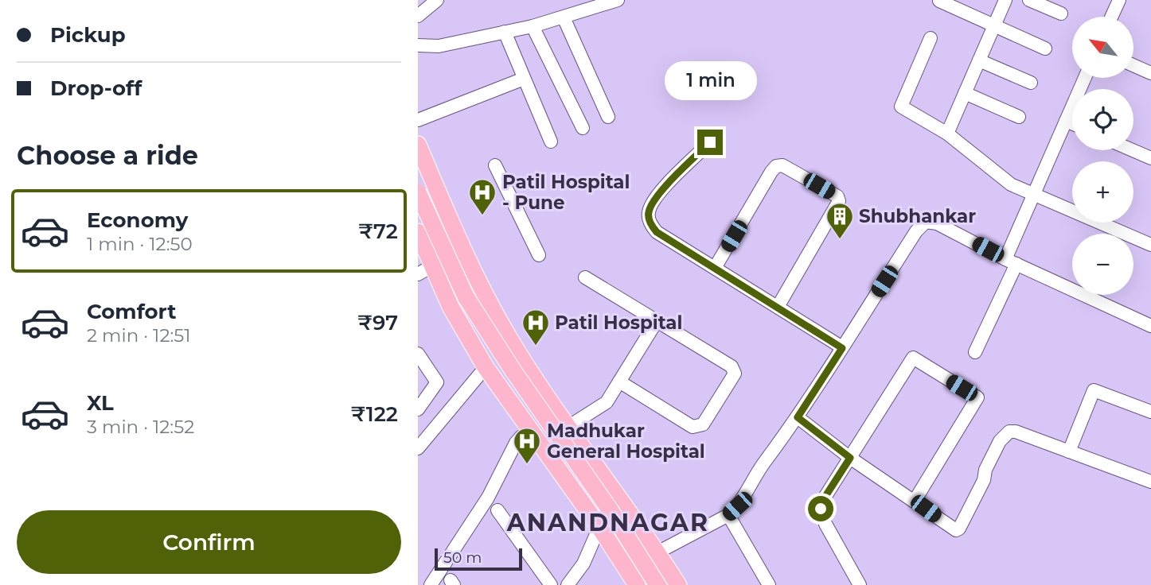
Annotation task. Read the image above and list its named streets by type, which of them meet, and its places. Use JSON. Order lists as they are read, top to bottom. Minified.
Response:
{"districts":["ANANDNAGAR"],"places":{"hospital":["Patil Hospital - Pune","Patil Hospital","Madhukar General Hospital"],"building":["Shubhankar"]},"scale_bar":"50 m","north":"top left","page":{"banner":["Pickup","Drop-off"],"map_buttons":["+","−"],"bubble":"1 min","heading":"Choose a ride","list":[{"name":"Economy","note":"1 min · 12:50","value":"₹72"},{"name":"Comfort","note":"2 min · 12:51","value":"₹97"},{"name":"XL","note":"3 min · 12:52","value":"₹122"}],"buttons":"Confirm","scale":"50 m"}}
